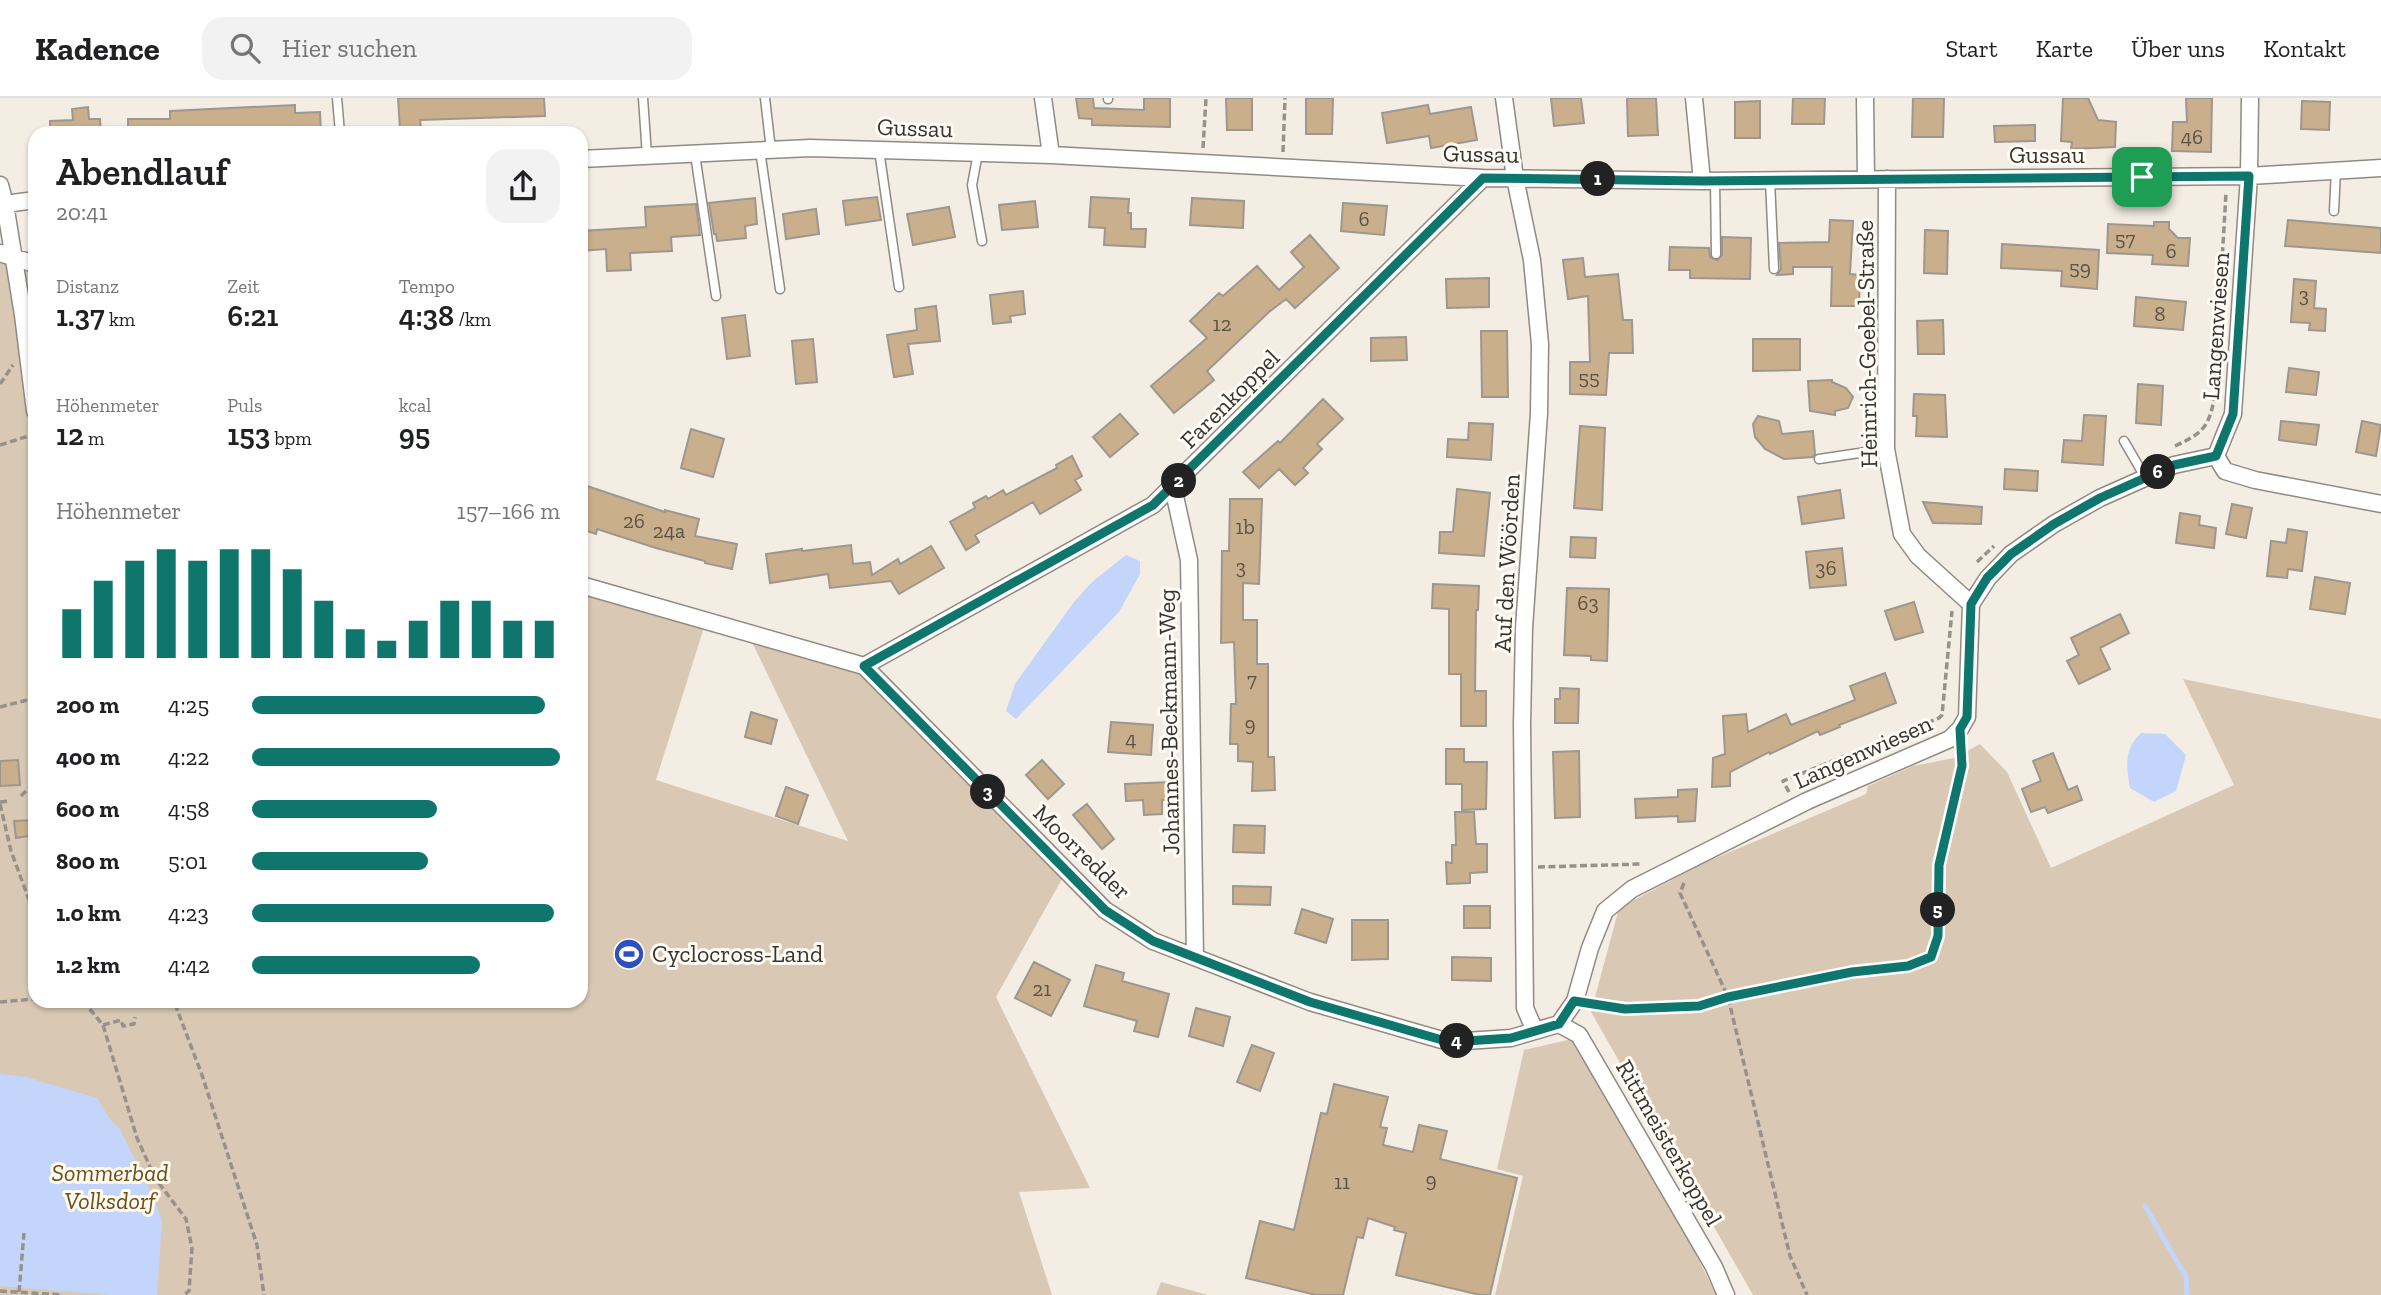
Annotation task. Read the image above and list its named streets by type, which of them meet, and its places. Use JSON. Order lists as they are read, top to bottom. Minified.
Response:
{"streets":{"street":["Gussau","Langenwiesen","Heinrich-Goebel-Straße","Farenkoppel","Auf den Wöörden","Johannes-Beckmann-Weg","Moorredder","Rittmeisterkoppel"]},"crossings":[["Gussau","Langenwiesen"],["Gussau","Heinrich-Goebel-Straße"],["Gussau","Farenkoppel"],["Gussau","Auf den Wöörden"],["Langenwiesen","Heinrich-Goebel-Straße"],["Langenwiesen","Moorredder"],["Langenwiesen","Rittmeisterkoppel"],["Farenkoppel","Johannes-Beckmann-Weg"],["Farenkoppel","Moorredder"],["Auf den Wöörden","Moorredder"],["Johannes-Beckmann-Weg","Moorredder"],["Moorredder","Rittmeisterkoppel"]],"parks":["Sommerbad Volksdorf"],"places":{"sports":["Cyclocross-Land"]},"house_numbers":["46","6","57","6","59","3","8","12","55","26","1b","24a","3","36","63","7","9","4","21","9","11"],"page":{"header":"Kadence","search":"Hier suchen","nav":["Start","Karte","Über uns","Kontakt"],"heading":["Abendlauf","20:41"],"pins":["1","6","2","3","5","4"],"stats":[["Distanz","1.37 km"],["Zeit","6:21"],["Tempo","4:38 /km"],["Höhenmeter","12 m"],["Puls","153 bpm"],["kcal","95"]],"chart":["Höhenmeter","157–166 m"],"list":[{"name":"200 m","note":"4:25"},{"name":"400 m","note":"4:22"},{"name":"600 m","note":"4:58"},{"name":"800 m","note":"5:01"},{"name":"1.0 km","note":"4:23"},{"name":"1.2 km","note":"4:42"}]}}
